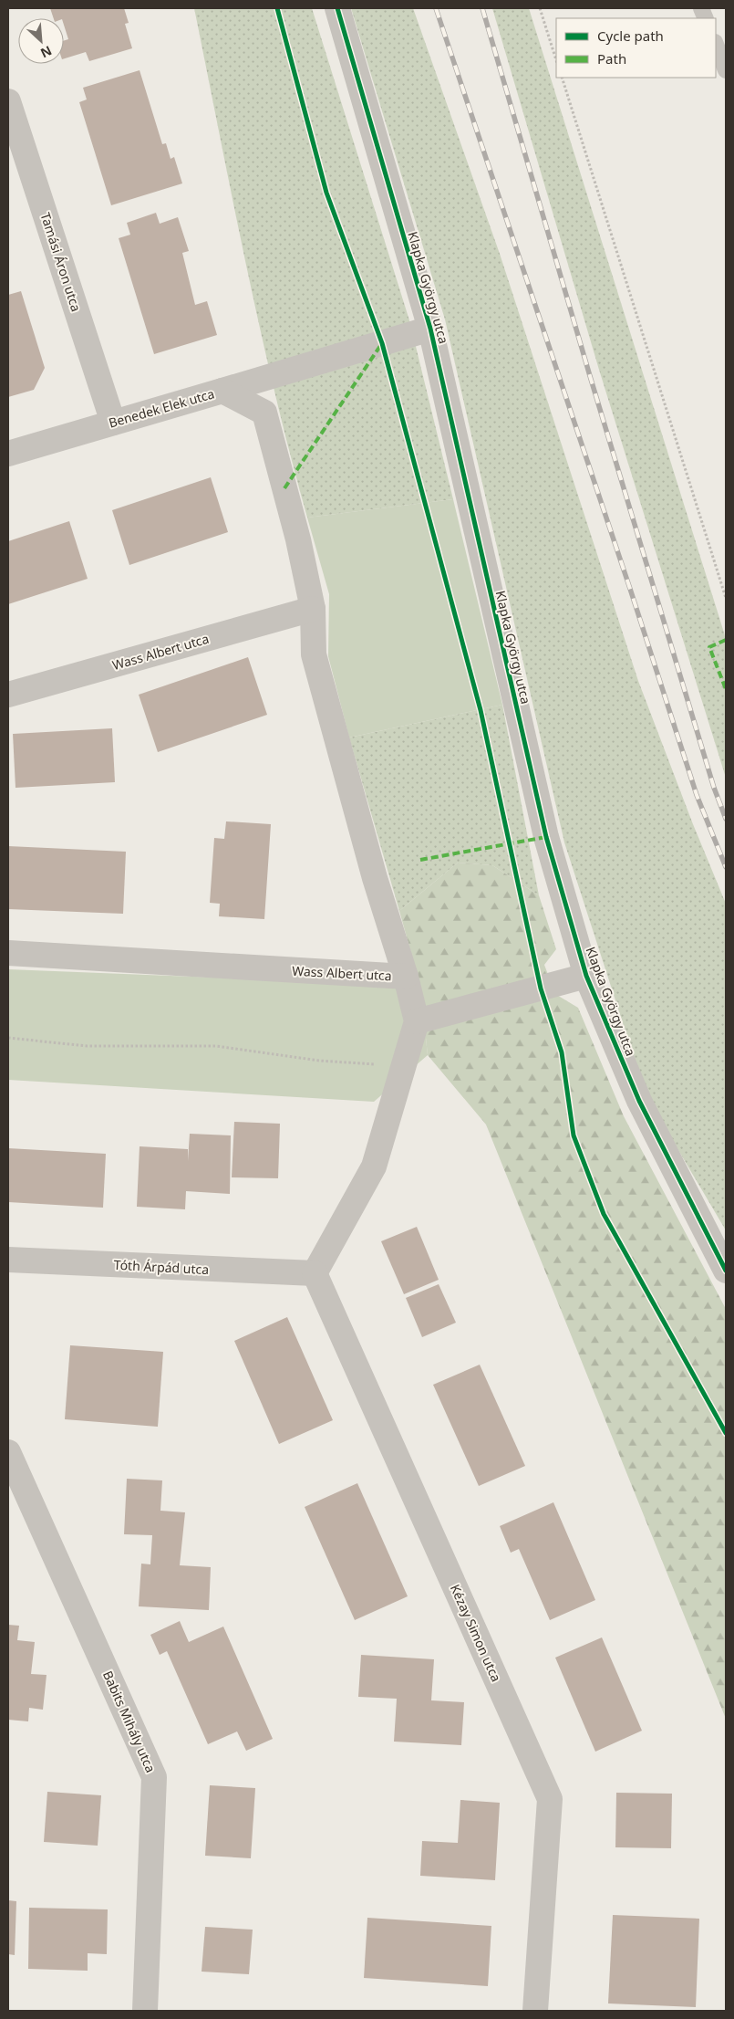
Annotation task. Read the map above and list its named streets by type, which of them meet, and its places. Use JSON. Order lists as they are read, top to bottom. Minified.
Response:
{"streets":{"street":["Tamási Áron utca","Klapka György utca","Benedek Elek utca","Wass Albert utca","Tóth Árpád utca","Kézay Simon utca","Babits Mihály utca"]},"crossings":[["Tamási Áron utca","Benedek Elek utca"],["Benedek Elek utca","Wass Albert utca"],["Tóth Árpád utca","Kézay Simon utca"]],"legend":["Cycle path","Path"],"north":"bottom right"}
